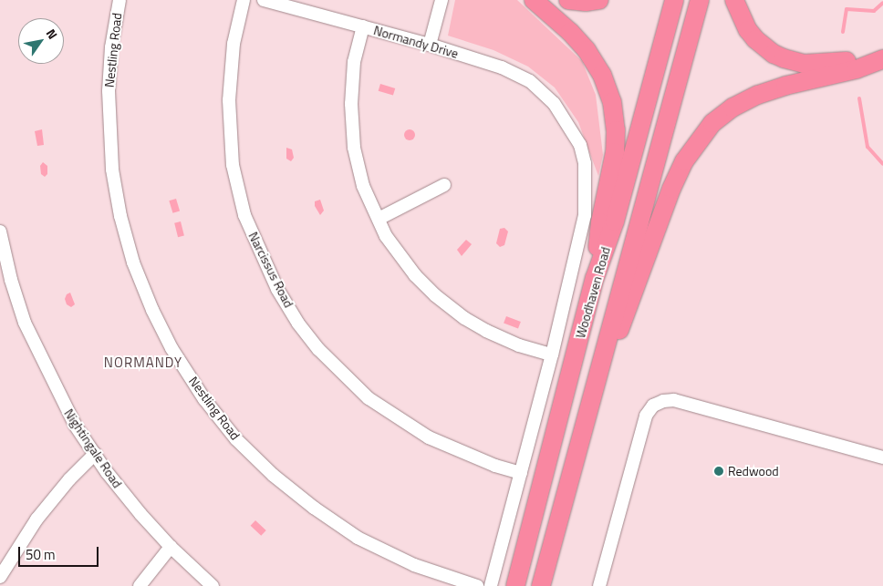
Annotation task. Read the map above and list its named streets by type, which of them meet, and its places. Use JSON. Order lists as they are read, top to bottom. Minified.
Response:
{"streets":{"highway":["Woodhaven Road"],"street":["Normandy Drive","Nestling Road","Narcissus Road","Nightingale Road"]},"crossings":[["Normandy Drive","Woodhaven Road"],["Narcissus Road","Woodhaven Road"]],"districts":["NORMANDY"],"places":["Redwood"],"scale_bar":"50 m","north":"top right"}
